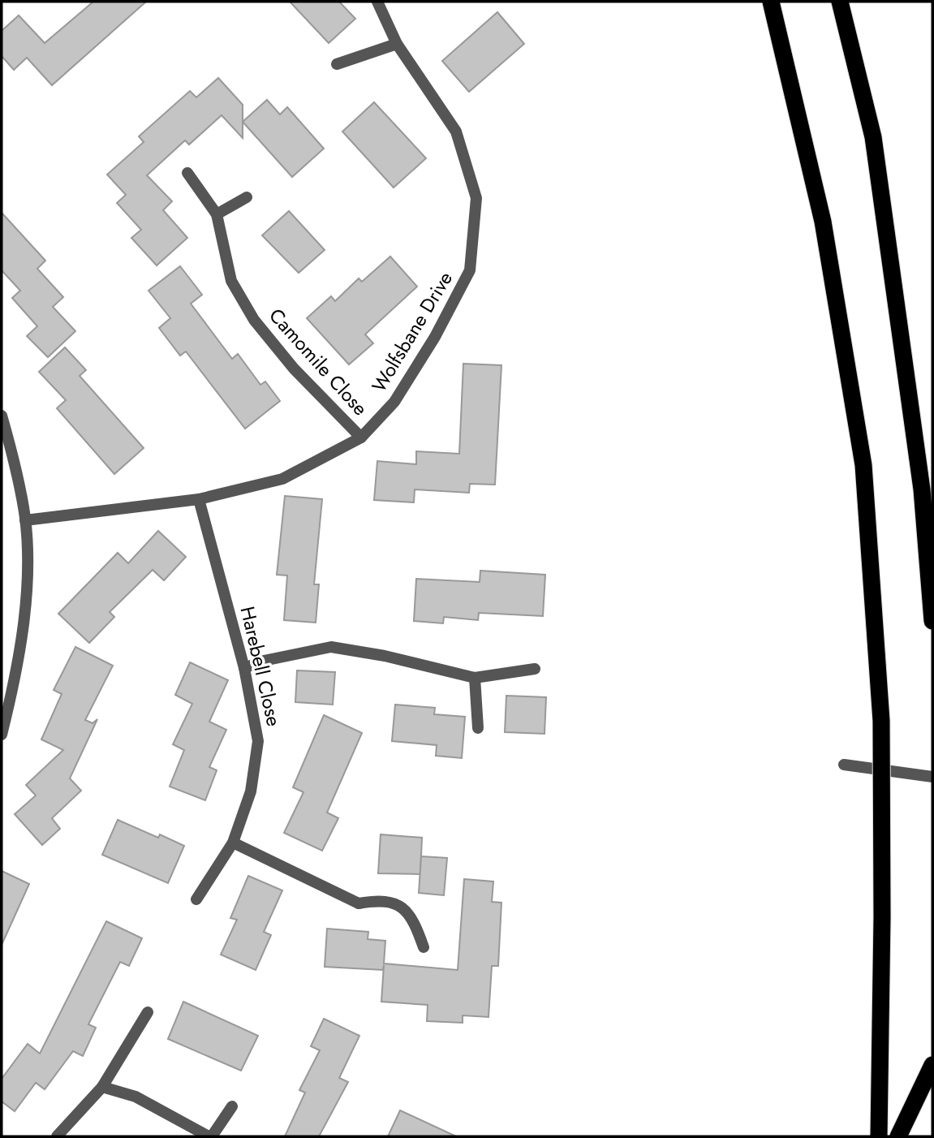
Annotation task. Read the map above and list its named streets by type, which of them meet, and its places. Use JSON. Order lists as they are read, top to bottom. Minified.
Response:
{"streets":{"street":["Wolfsbane Drive","Camomile Close","Harebell Close"]},"crossings":[["Wolfsbane Drive","Camomile Close"],["Wolfsbane Drive","Harebell Close"]]}
